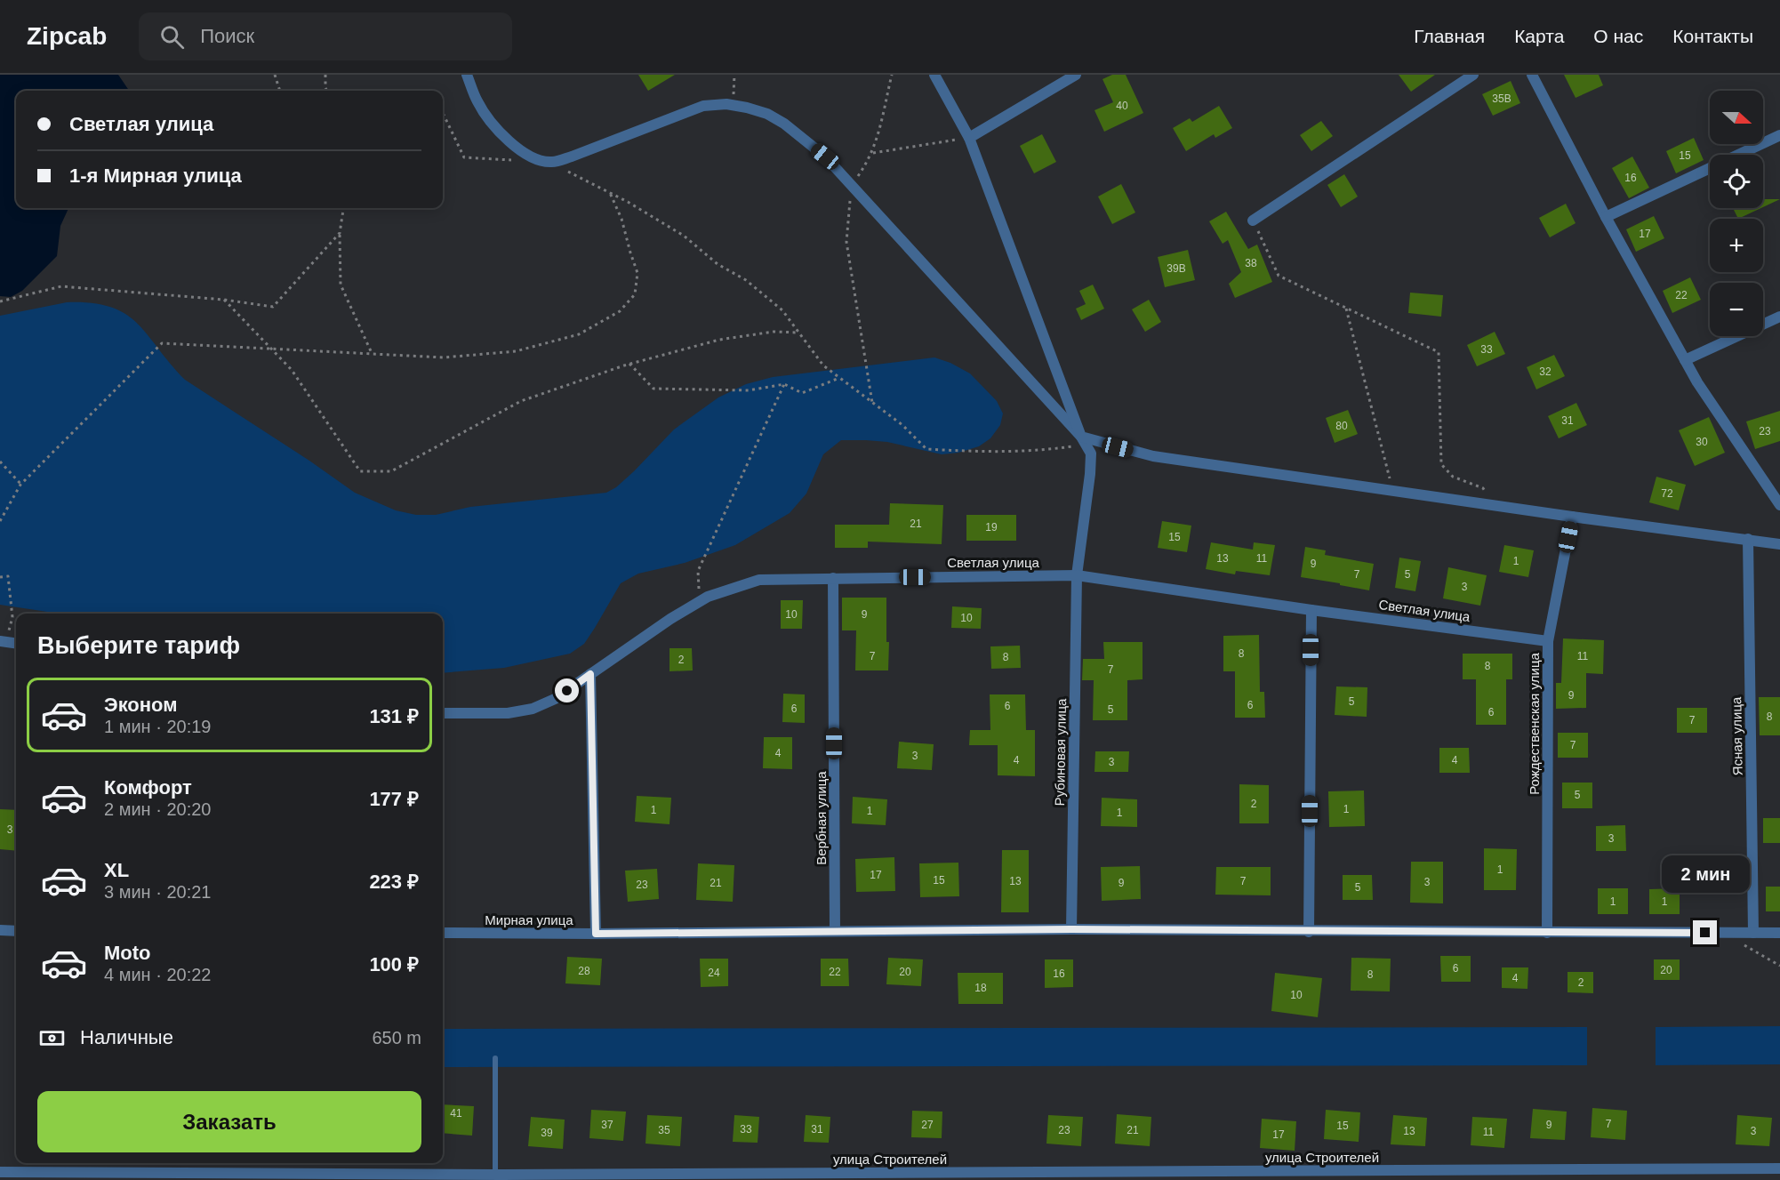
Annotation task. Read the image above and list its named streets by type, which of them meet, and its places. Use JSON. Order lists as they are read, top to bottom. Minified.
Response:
{"streets":{"street":["Светлая улица","Рождественская улица","Ясная улица","Рубиновая улица","Вербная улица","Мирная улица","улица Строителей"]},"crossings":[["Светлая улица","Рождественская улица"],["Светлая улица","Рубиновая улица"],["Светлая улица","Вербная улица"],["Рождественская улица","Мирная улица"],["Ясная улица","Мирная улица"],["Рубиновая улица","Мирная улица"],["Вербная улица","Мирная улица"]],"house_numbers":["35В","40","15","16","17","38","39В","22","33","32","31","80","23","30","72","21","19","15","13","11","1","9","7","5","3","10","9","10","8","7","11","8","2","8","7","9","5","6","6","6","5","6","8","7","7","4","3","4","4","3","5","2","1","1","1","1","3","3","1","17","15","13","7","3","21","9","23","5","1","1","6","20","28","22","20","24","16","8","4","2","18","10","41","7","37","27","9","15","33","31","35","23","21","13","3","11","39","17"],"north":"right","page":{"header":"Zipcab","search":"Поиск","nav":["Главная","Карта","О нас","Контакты"],"map_buttons":["+","−"],"banner":["Светлая улица","1-я Мирная улица"],"heading":"Выберите тариф","list":[{"name":"Эконом","note":"1 мин · 20:19","value":"131 ₽"},{"name":"Комфорт","note":"2 мин · 20:20","value":"177 ₽"},{"name":"XL","note":"3 мин · 20:21","value":"223 ₽"},{"name":"Moto","note":"4 мин · 20:22","value":"100 ₽"}],"bubble":"2 мин","pay":["Наличные","650 m"],"buttons":"Заказать"}}
